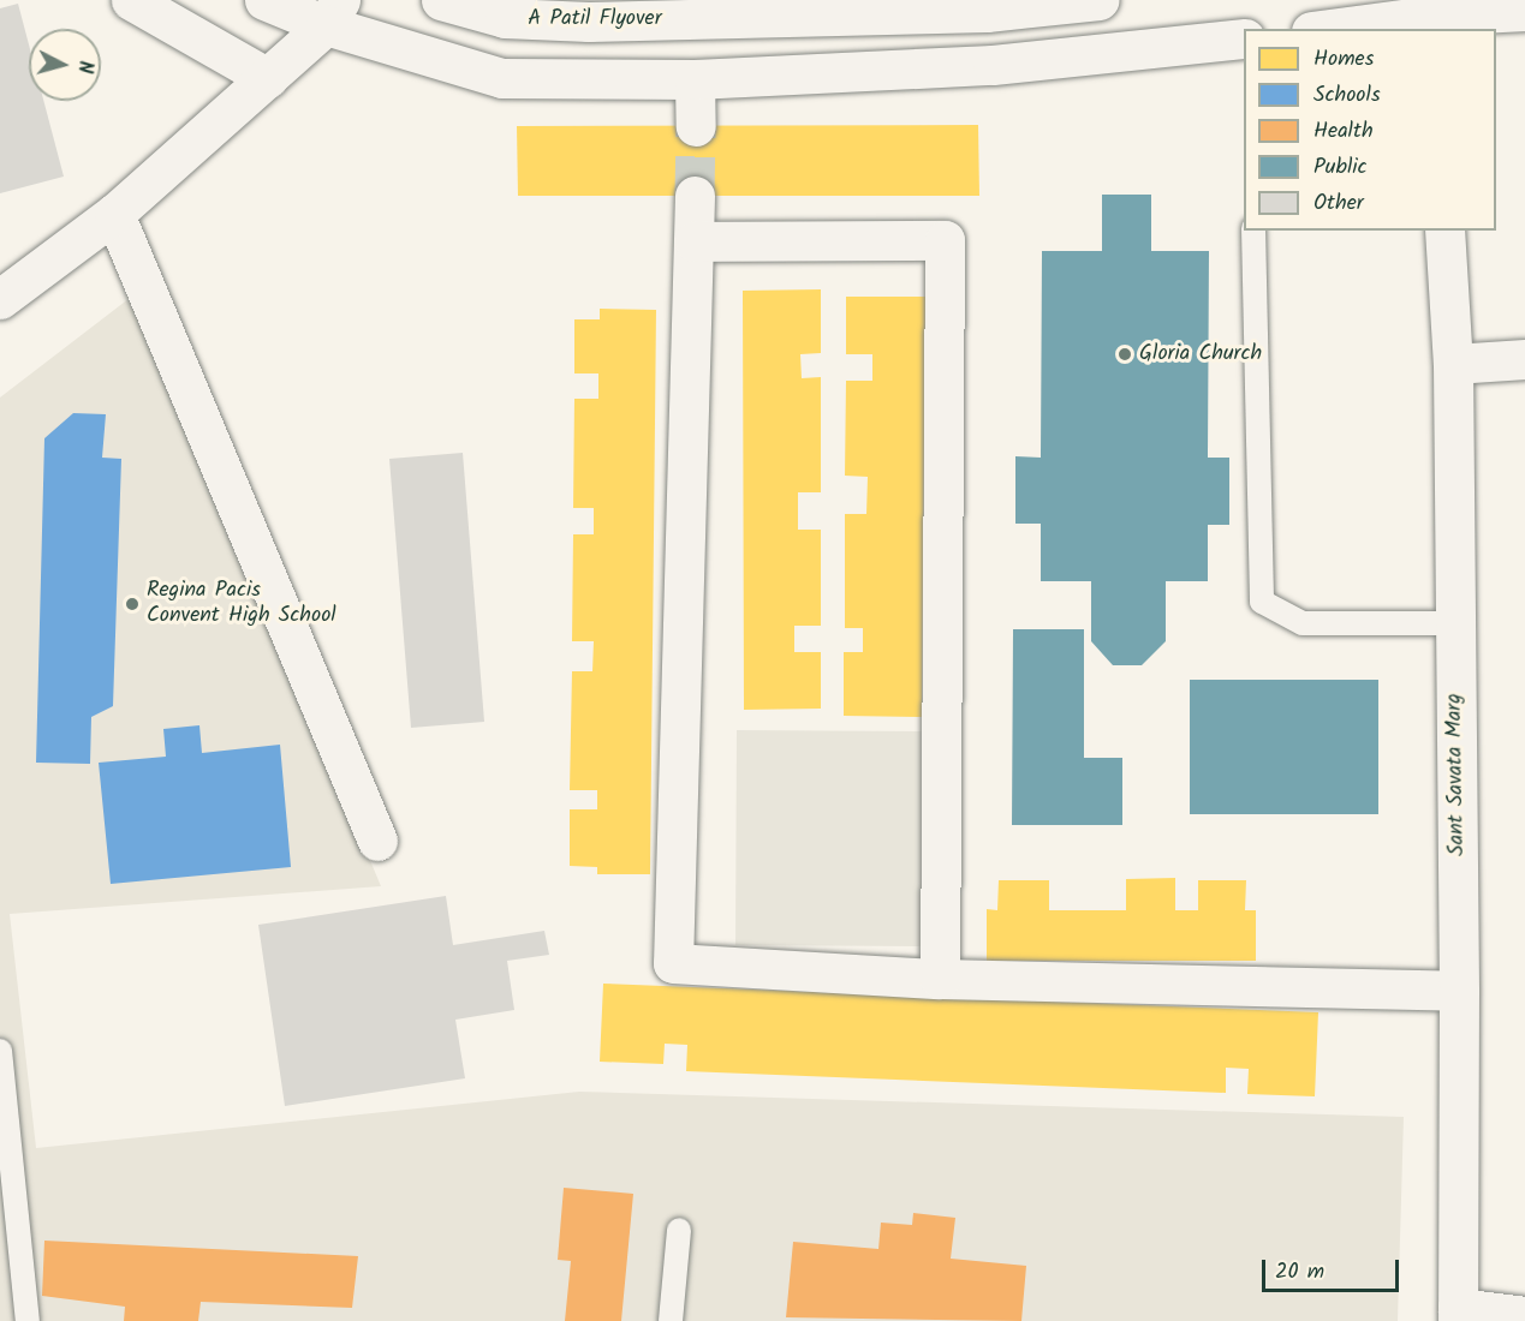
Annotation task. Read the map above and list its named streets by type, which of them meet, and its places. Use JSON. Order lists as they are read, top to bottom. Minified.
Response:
{"streets":{"main road":["A Patil Flyover","Sant Savata Marg"]},"places":["Gloria Church","Regina Pacis Convent High School"],"legend":["Homes","Schools","Health","Public","Other"],"scale_bar":"20 m","north":"right"}
